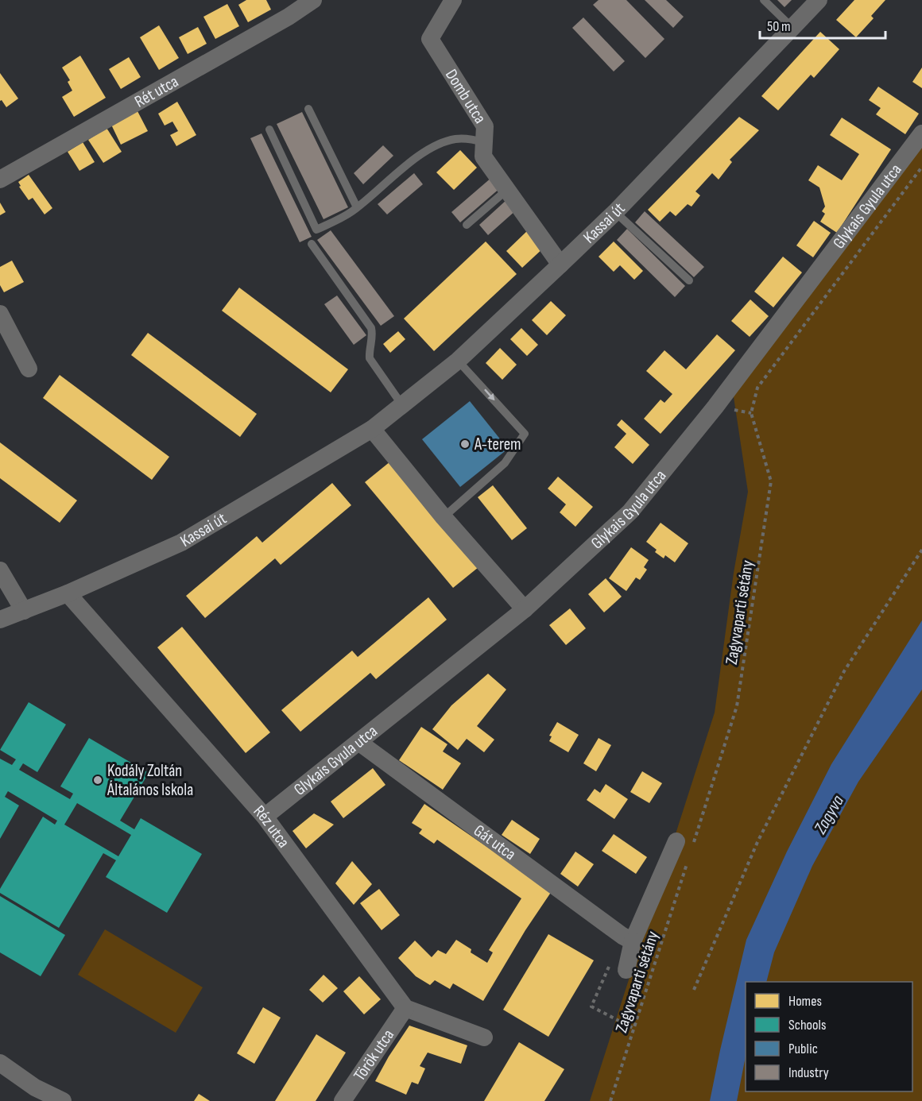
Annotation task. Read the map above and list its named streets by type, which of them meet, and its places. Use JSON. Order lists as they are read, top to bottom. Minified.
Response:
{"streets":{"street":["Rét utca","Domb utca","Glykais Gyula utca","Kassai út","Réz utca","Gát utca","Török utca"],"path":["Zagyvaparti sétány"]},"crossings":[["Domb utca","Kassai út"],["Glykais Gyula utca","Réz utca"],["Glykais Gyula utca","Gát utca"],["Kassai út","Réz utca"],["Réz utca","Török utca"]],"water":["Zagyva"],"places":["A-terem","Kodály Zoltán Általános Iskola"],"legend":["Homes","Schools","Public","Industry"],"scale_bar":"50 m"}
